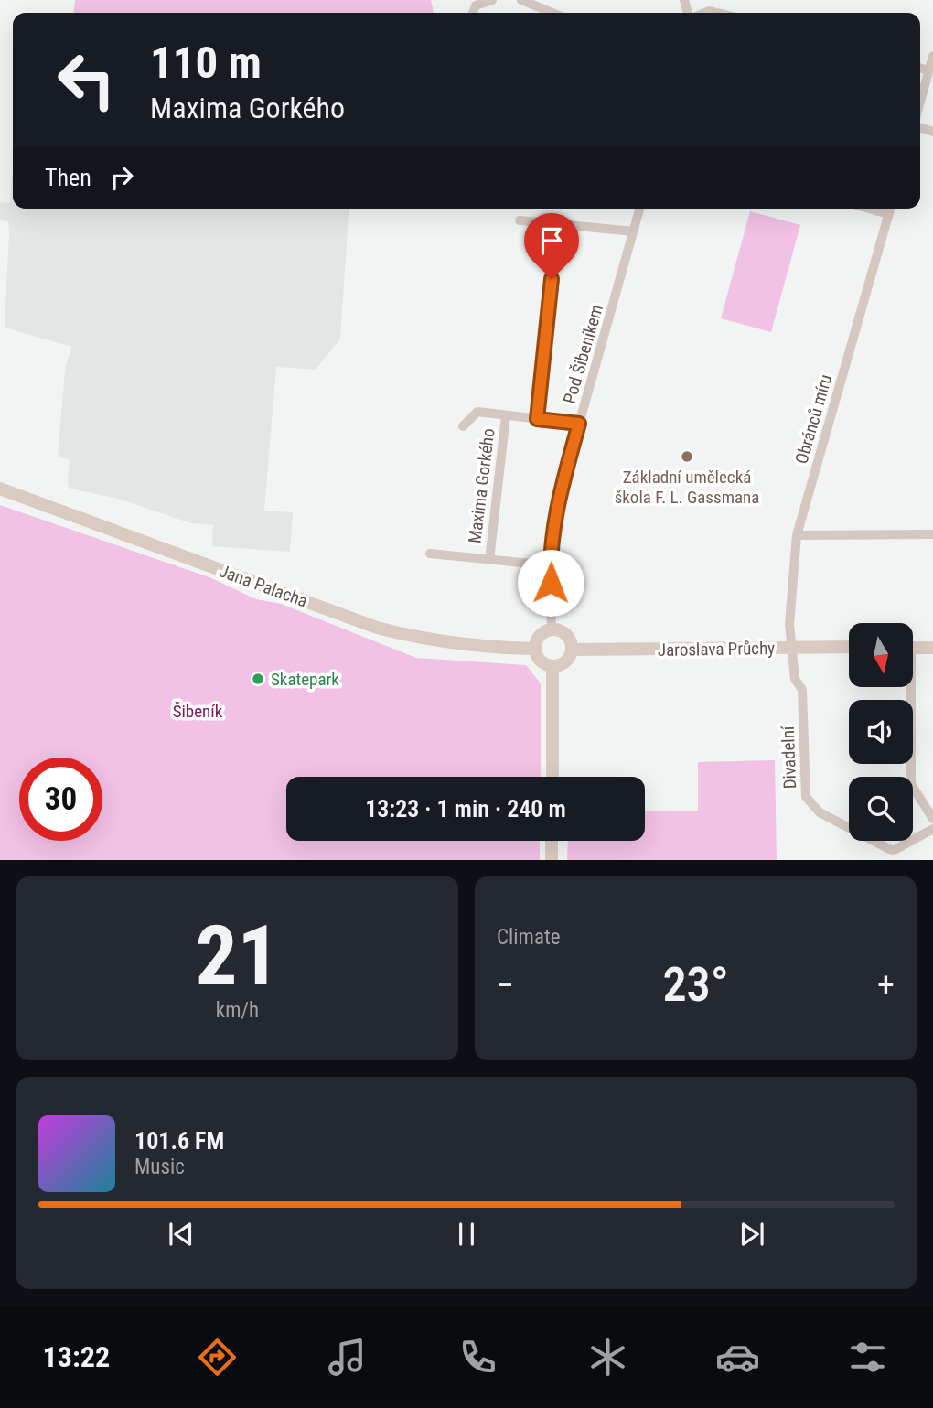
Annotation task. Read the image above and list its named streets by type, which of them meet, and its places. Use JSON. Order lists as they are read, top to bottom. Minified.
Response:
{"streets":{"street":["Pod Šibeníkem","Obránců míru","Maxima Gorkého","Jana Palacha","Jaroslava Průchy","Divadelní"]},"crossings":[["Pod Šibeníkem","Maxima Gorkého"],["Pod Šibeníkem","Jana Palacha"],["Pod Šibeníkem","Jaroslava Průchy"],["Obránců míru","Jaroslava Průchy"],["Obránců míru","Divadelní"],["Jana Palacha","Jaroslava Průchy"],["Jaroslava Průchy","Divadelní"]],"parks":["Šibeník"],"places":["Základní umělecká škola F. L. Gassmana","Skatepark"],"north":"bottom","page":{"turn":["110 m","Maxima Gorkého"],"then":"Then","limit":"30","trip":"13:23 · 1 min · 240 m","tile":[["21","km/h"],"Climate"],"heat":["−","23°","+"],"song":["101.6 FM","Music"],"tabs":"13:22"}}
